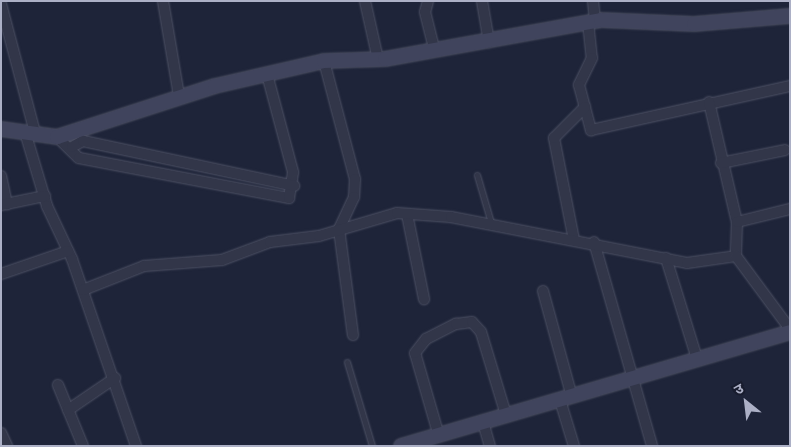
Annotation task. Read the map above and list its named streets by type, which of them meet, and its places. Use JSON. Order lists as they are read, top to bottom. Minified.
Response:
{"north":"top left"}
